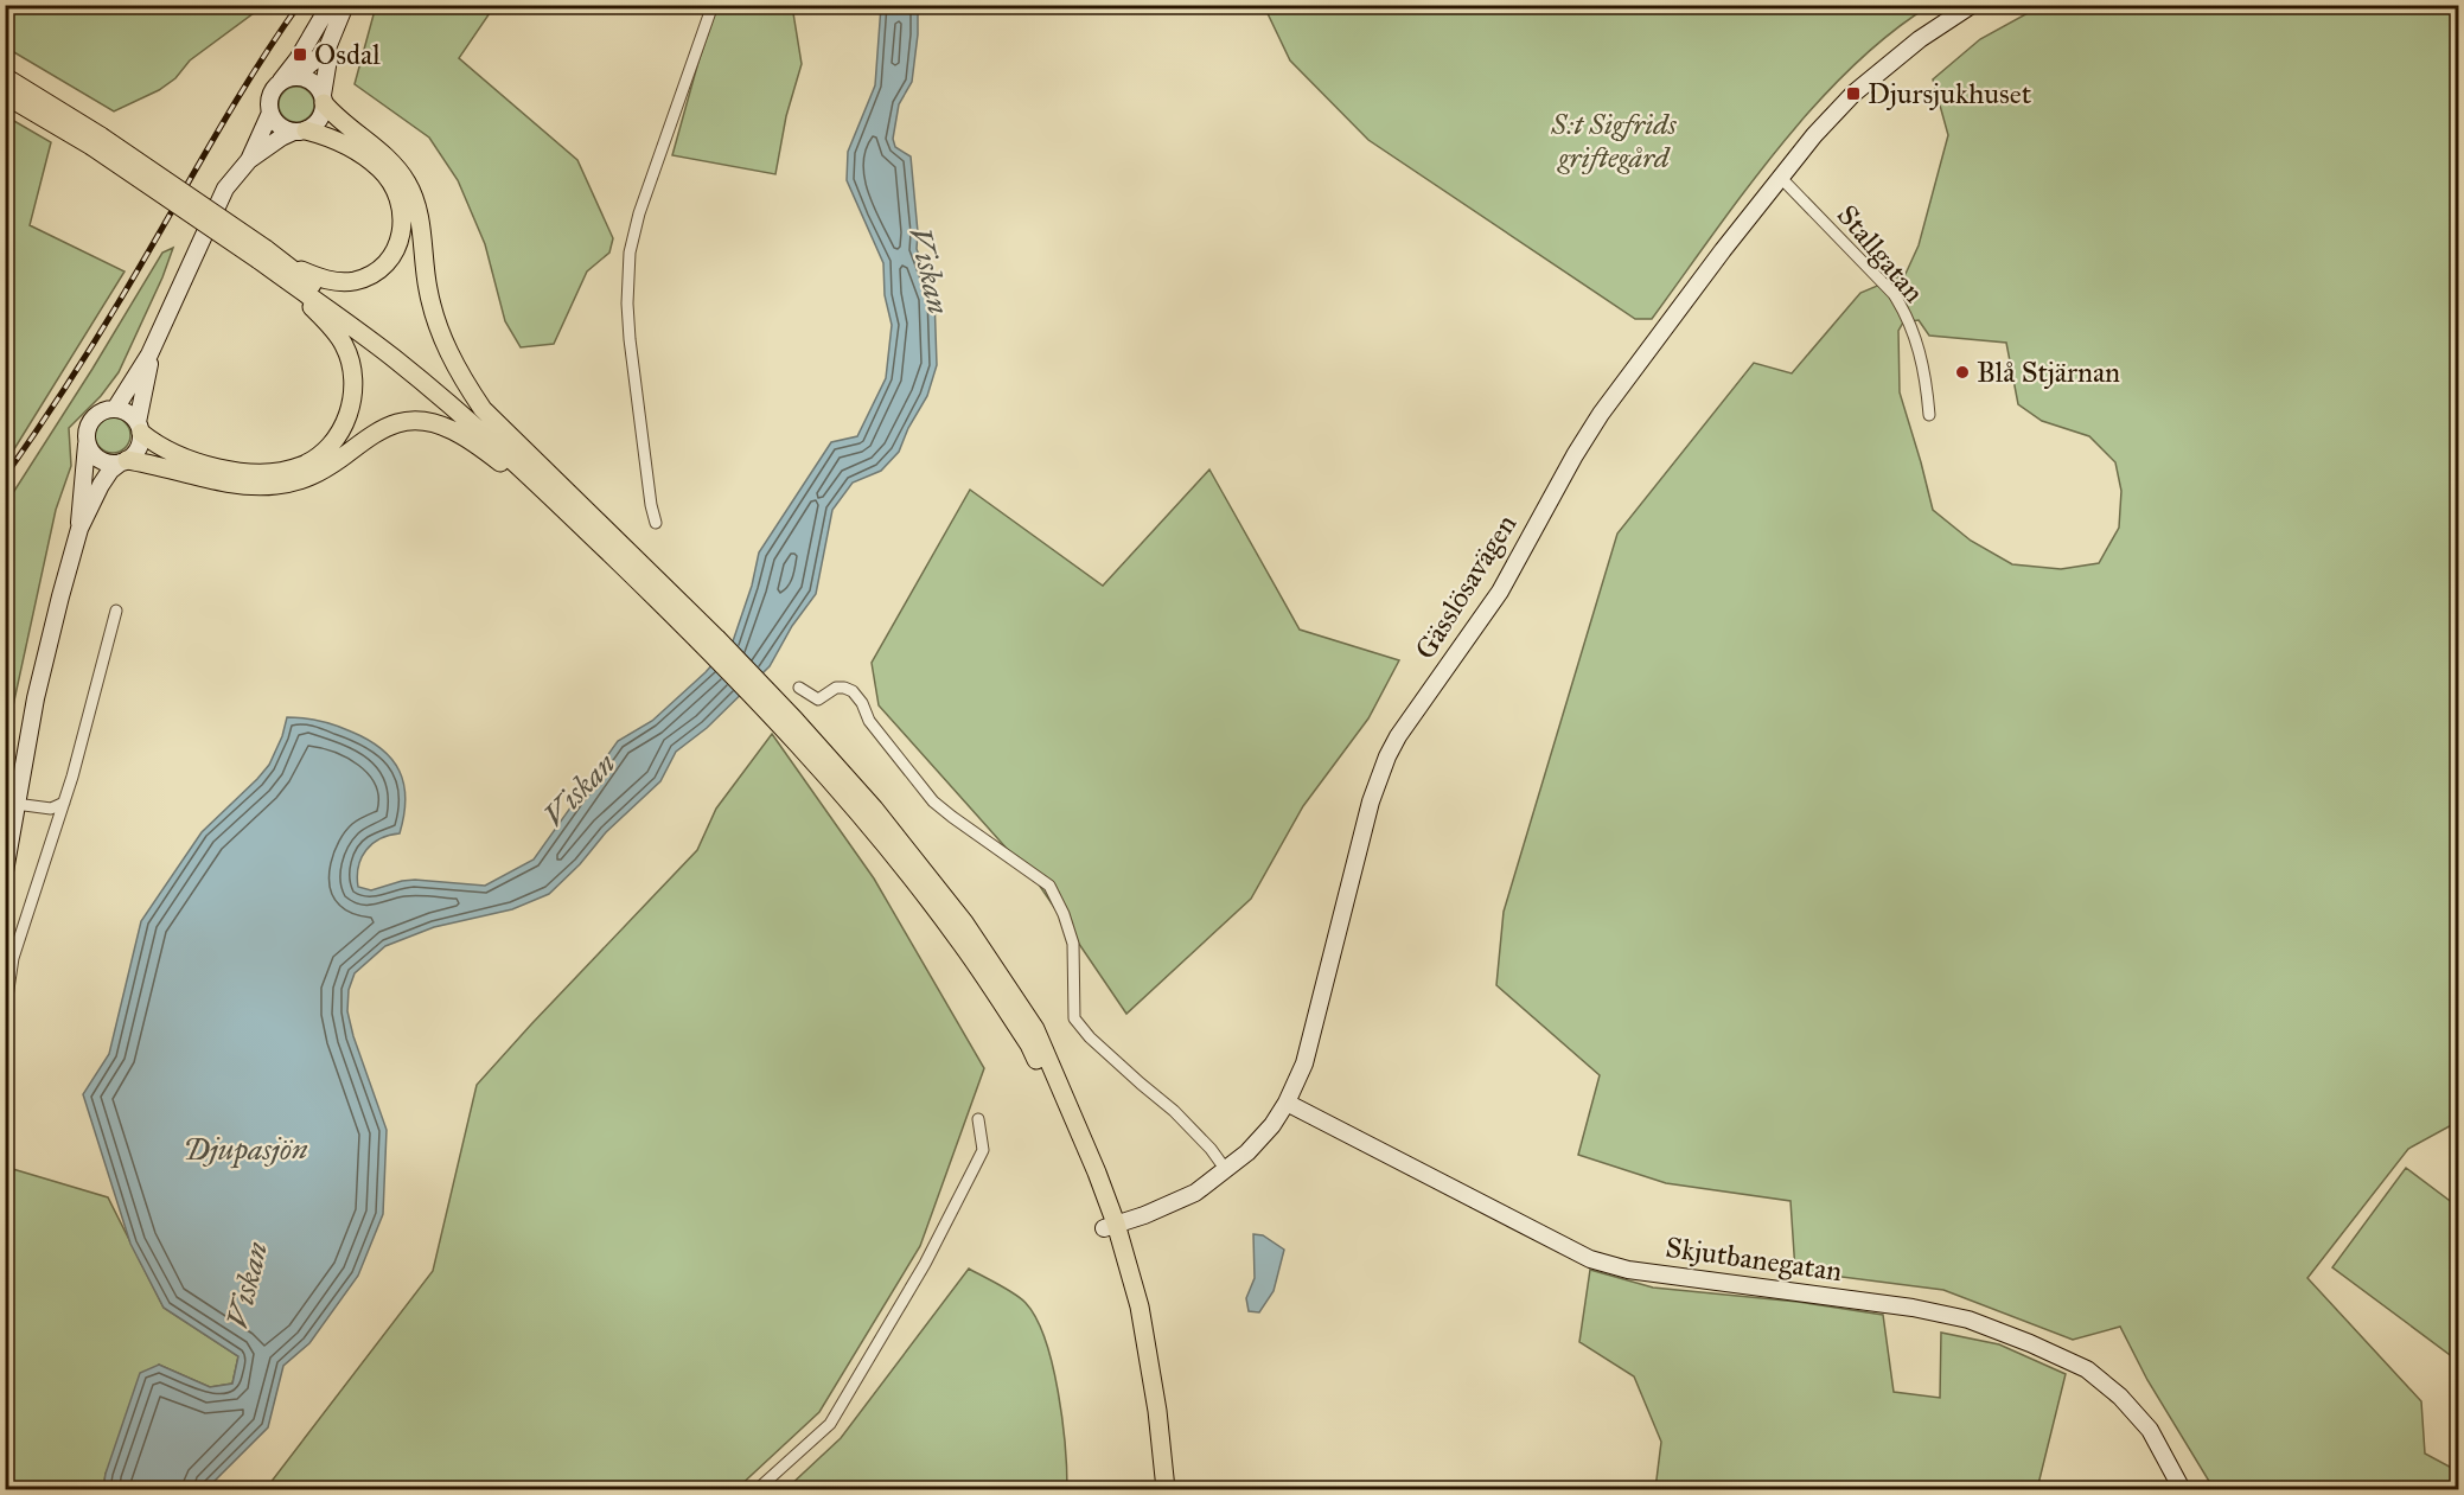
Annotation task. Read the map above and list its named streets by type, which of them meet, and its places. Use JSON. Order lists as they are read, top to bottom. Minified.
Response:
{"streets":{"street":["Stallgatan","Gässlösavägen","Skjutbanegatan"]},"crossings":[["Stallgatan","Gässlösavägen"],["Gässlösavägen","Skjutbanegatan"]],"water":["Viskan","Djupasjön"],"parks":["S:t Sigfrids griftegård"],"places":{"transit":["Osdal","Djursjukhuset"],"other":["Blå Stjärnan"]}}
